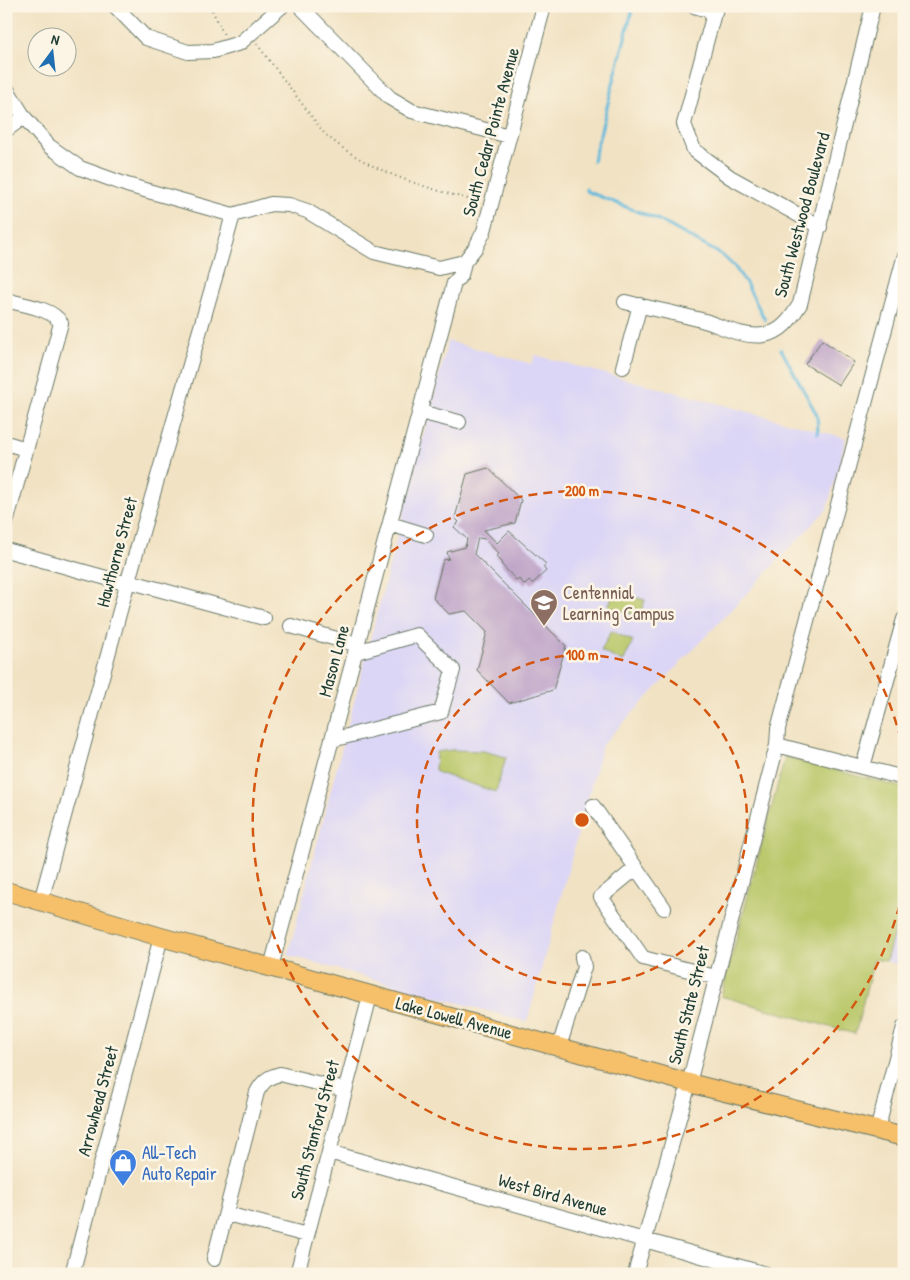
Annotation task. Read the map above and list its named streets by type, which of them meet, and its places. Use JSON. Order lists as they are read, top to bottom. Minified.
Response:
{"streets":{"main road":["Lake Lowell Avenue"],"street":["South Cedar Pointe Avenue","South Westwood Boulevard","Hawthorne Street","Mason Lane","South State Street","Arrowhead Street","South Stanford Street","West Bird Avenue"]},"crossings":[["South Cedar Pointe Avenue","Mason Lane"],["Hawthorne Street","Lake Lowell Avenue"],["Mason Lane","Lake Lowell Avenue"],["South State Street","Lake Lowell Avenue"],["South State Street","West Bird Avenue"],["Lake Lowell Avenue","Arrowhead Street"],["Lake Lowell Avenue","South Stanford Street"],["South Stanford Street","West Bird Avenue"]],"places":{"school or university":["Centennial Learning Campus"],"shop":["All-Tech Auto Repair"]},"north":"top","rings":["200 m","100 m"]}
